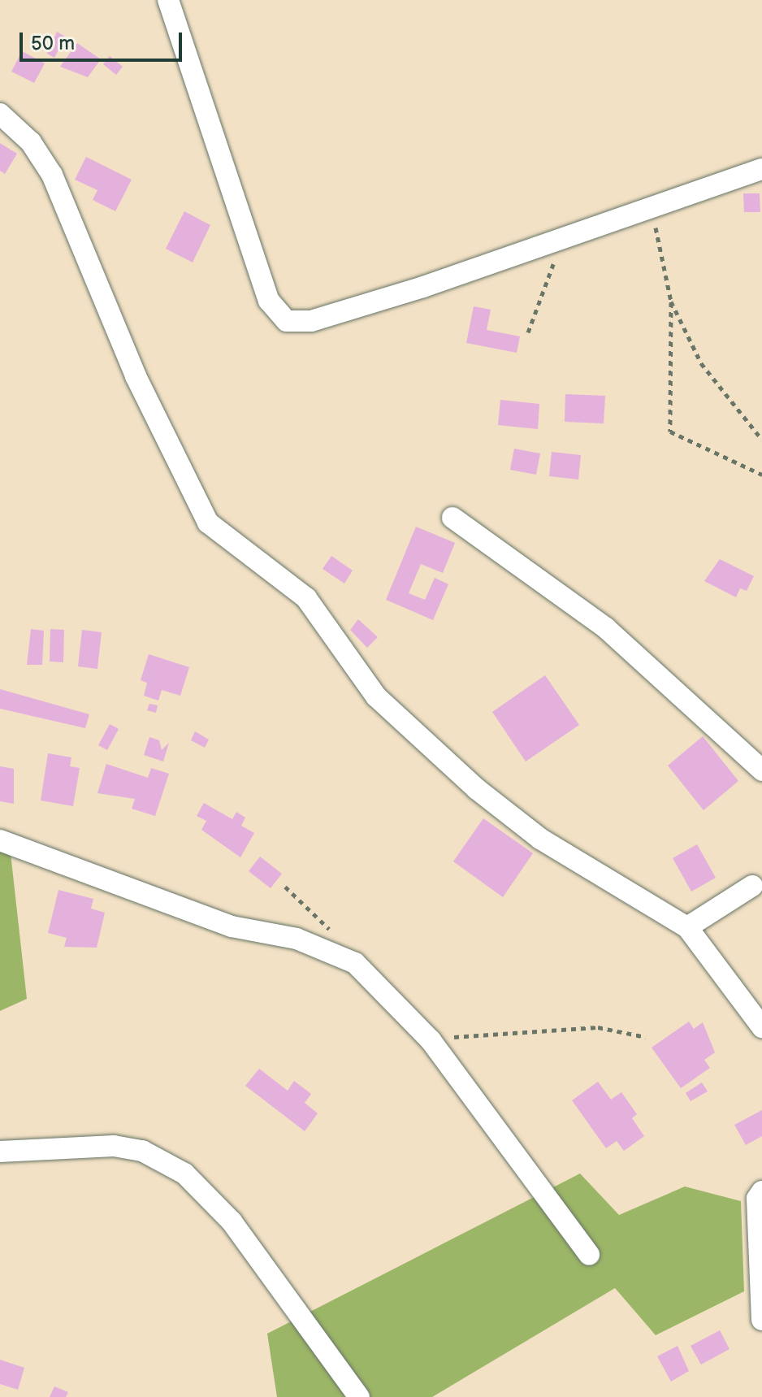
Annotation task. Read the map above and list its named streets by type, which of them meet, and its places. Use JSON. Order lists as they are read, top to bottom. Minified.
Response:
{"scale_bar":"50 m"}
